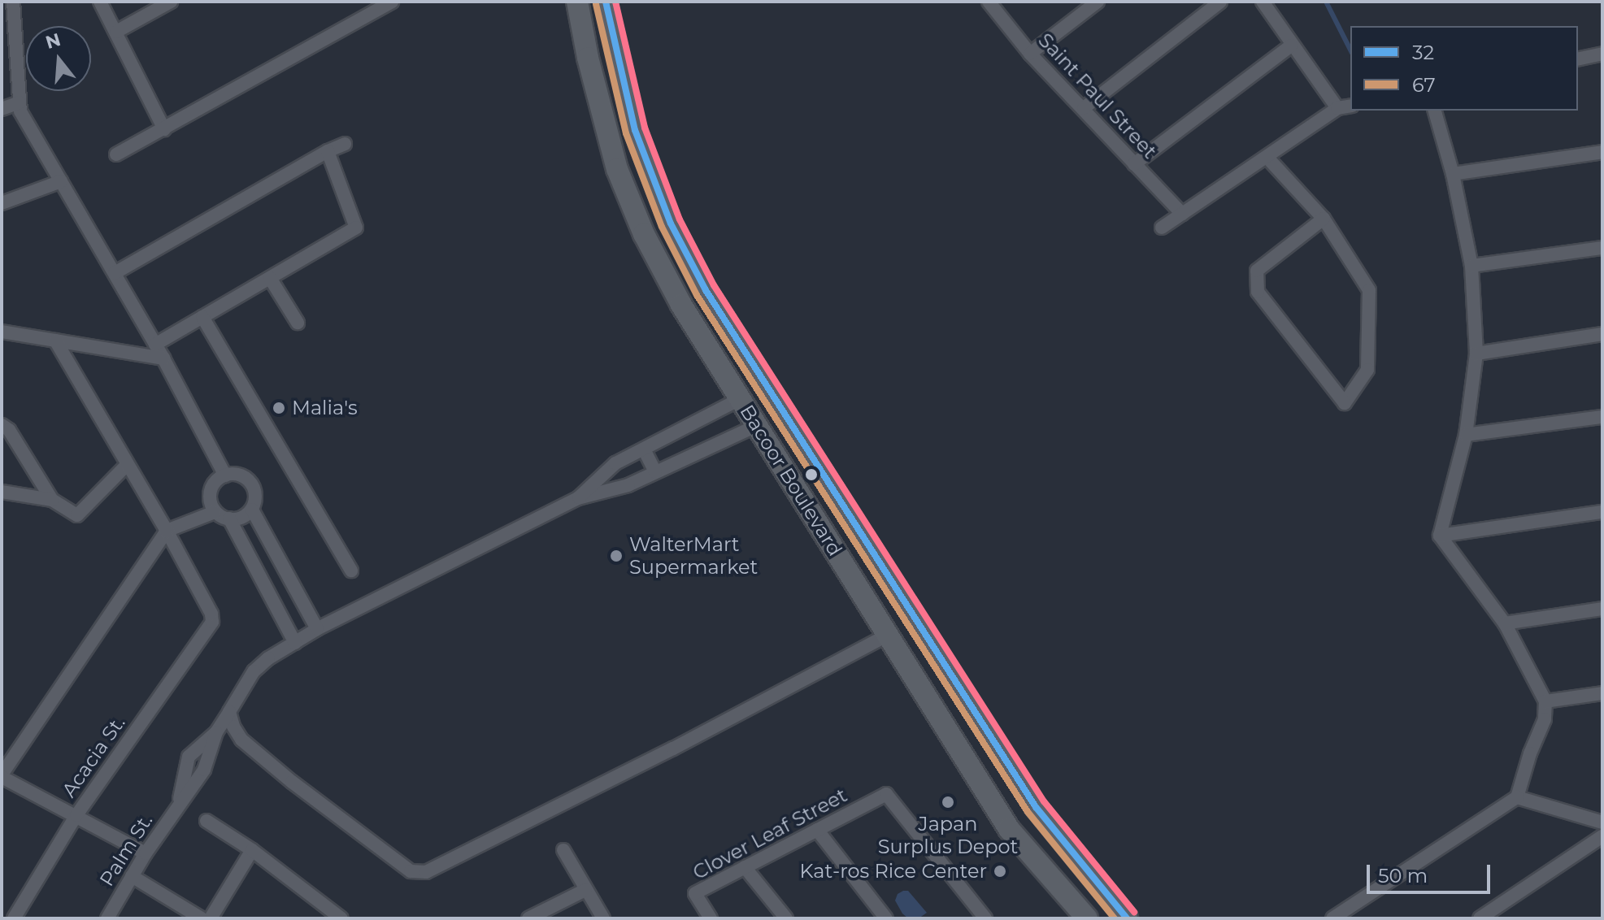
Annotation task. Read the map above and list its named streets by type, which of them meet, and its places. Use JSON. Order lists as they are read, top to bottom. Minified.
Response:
{"streets":{"main road":["Bacoor Boulevard"],"street":["Saint Paul Street","Acacia St.","Clover Leaf Street","Palm St."]},"places":["Malia's","WalterMart Supermarket","Japan Surplus Depot","Kat-ros Rice Center"],"lines":["transit line 32","transit line 67"],"legend":["32","67"],"scale_bar":"50 m","north":"top"}
